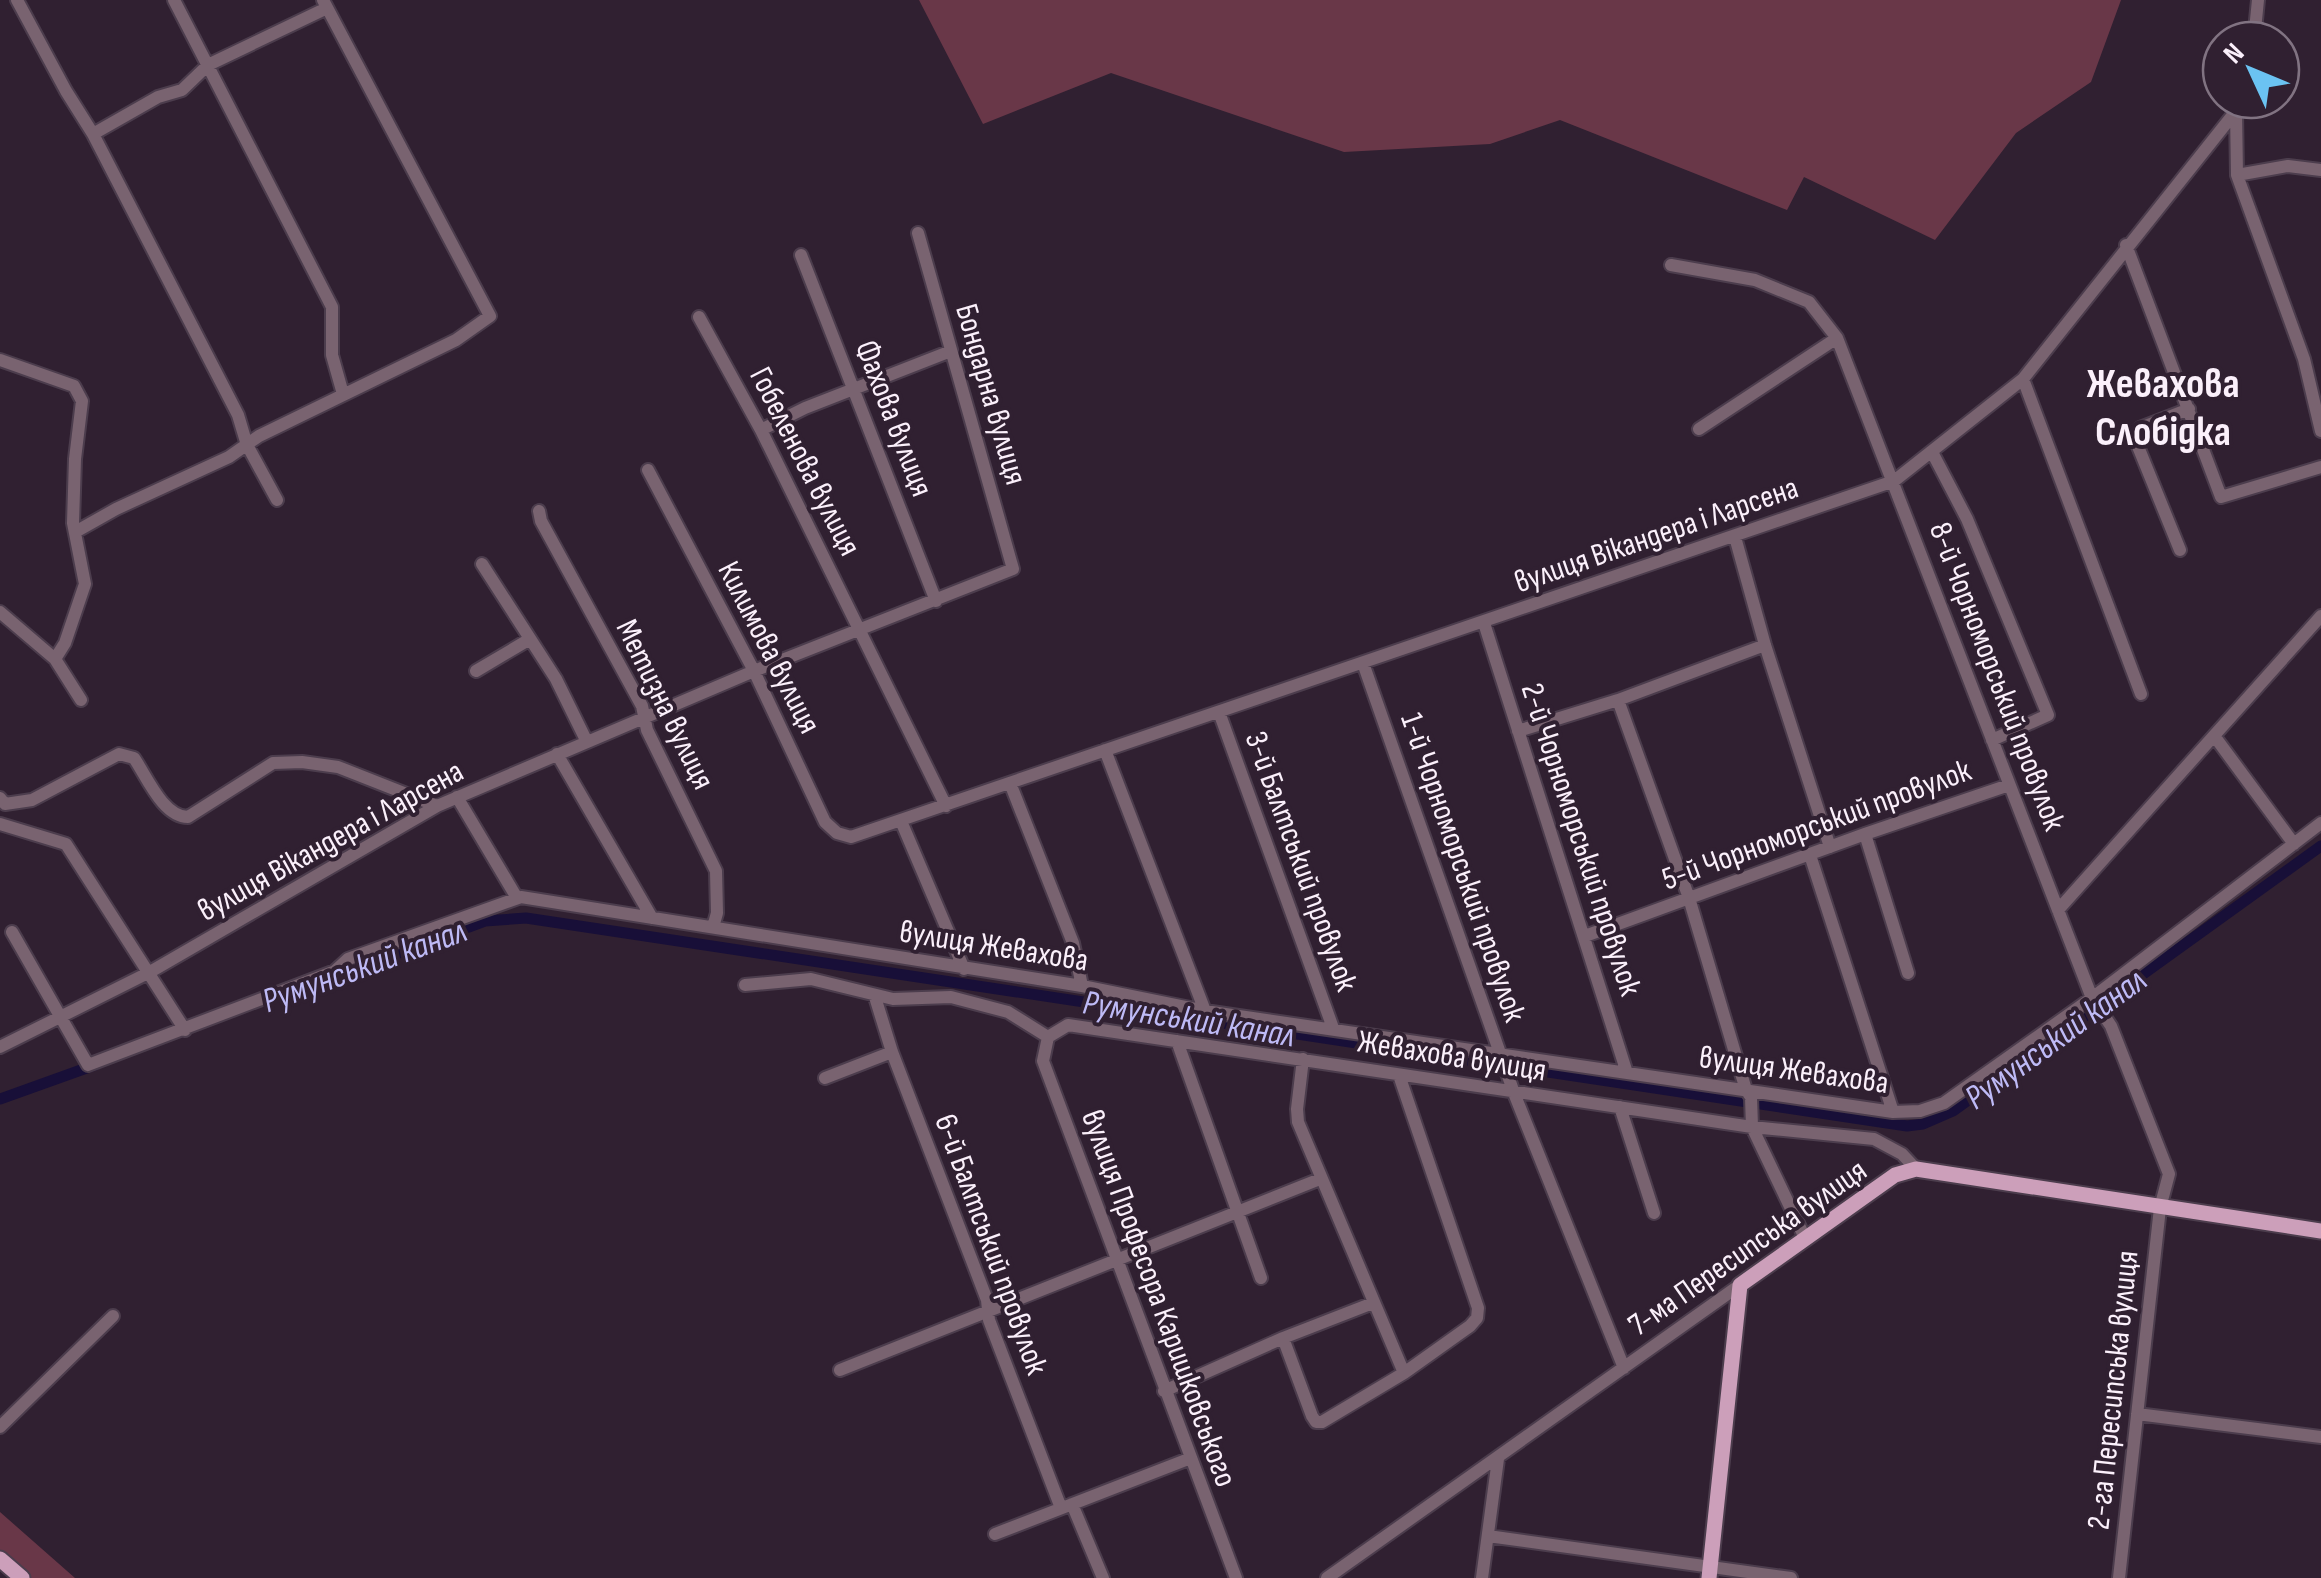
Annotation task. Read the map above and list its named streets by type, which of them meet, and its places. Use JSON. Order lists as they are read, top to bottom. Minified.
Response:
{"streets":{"main road":["7-ма Пересипська вулиця"],"street":["Бондарна вулиця","Фахова вулиця","Гобеленова вулиця","вулиця Вікандера і Ларсена","Килимова вулиця","8-й Чорноморський провулок","Метизна вулиця","5-й Чорноморський провулок","2-й Чорноморський провулок","3-й Балтський провулок","1-й Чорноморський провулок","вулиця Жевахова","Жевахова вулиця","6-й Балтський провулок","вулиця Професора Каришковського","2-га Пересипська вулиця"]},"crossings":[["Бондарна вулиця","вулиця Вікандера і Ларсена"],["Фахова вулиця","вулиця Вікандера і Ларсена"],["Гобеленова вулиця","вулиця Вікандера і Ларсена"],["вулиця Вікандера і Ларсена","Килимова вулиця"],["вулиця Вікандера і Ларсена","8-й Чорноморський провулок"],["вулиця Вікандера і Ларсена","Метизна вулиця"],["вулиця Вікандера і Ларсена","2-й Чорноморський провулок"],["вулиця Вікандера і Ларсена","3-й Балтський провулок"],["вулиця Вікандера і Ларсена","1-й Чорноморський провулок"],["вулиця Вікандера і Ларсена","вулиця Жевахова"],["8-й Чорноморський провулок","5-й Чорноморський провулок"],["8-й Чорноморський провулок","вулиця Жевахова"],["8-й Чорноморський провулок","7-ма Пересипська вулиця"],["8-й Чорноморський провулок","2-га Пересипська вулиця"],["Метизна вулиця","вулиця Жевахова"],["5-й Чорноморський провулок","2-й Чорноморський провулок"],["2-й Чорноморський провулок","вулиця Жевахова"],["3-й Балтський провулок","вулиця Жевахова"],["1-й Чорноморський провулок","вулиця Жевахова"],["1-й Чорноморський провулок","Жевахова вулиця"],["1-й Чорноморський провулок","7-ма Пересипська вулиця"],["Жевахова вулиця","7-ма Пересипська вулиця"],["Жевахова вулиця","вулиця Професора Каришковського"],["7-ма Пересипська вулиця","2-га Пересипська вулиця"]],"districts":["Жевахова Слобідка"],"water":["Румунський канал"],"north":"top left"}
